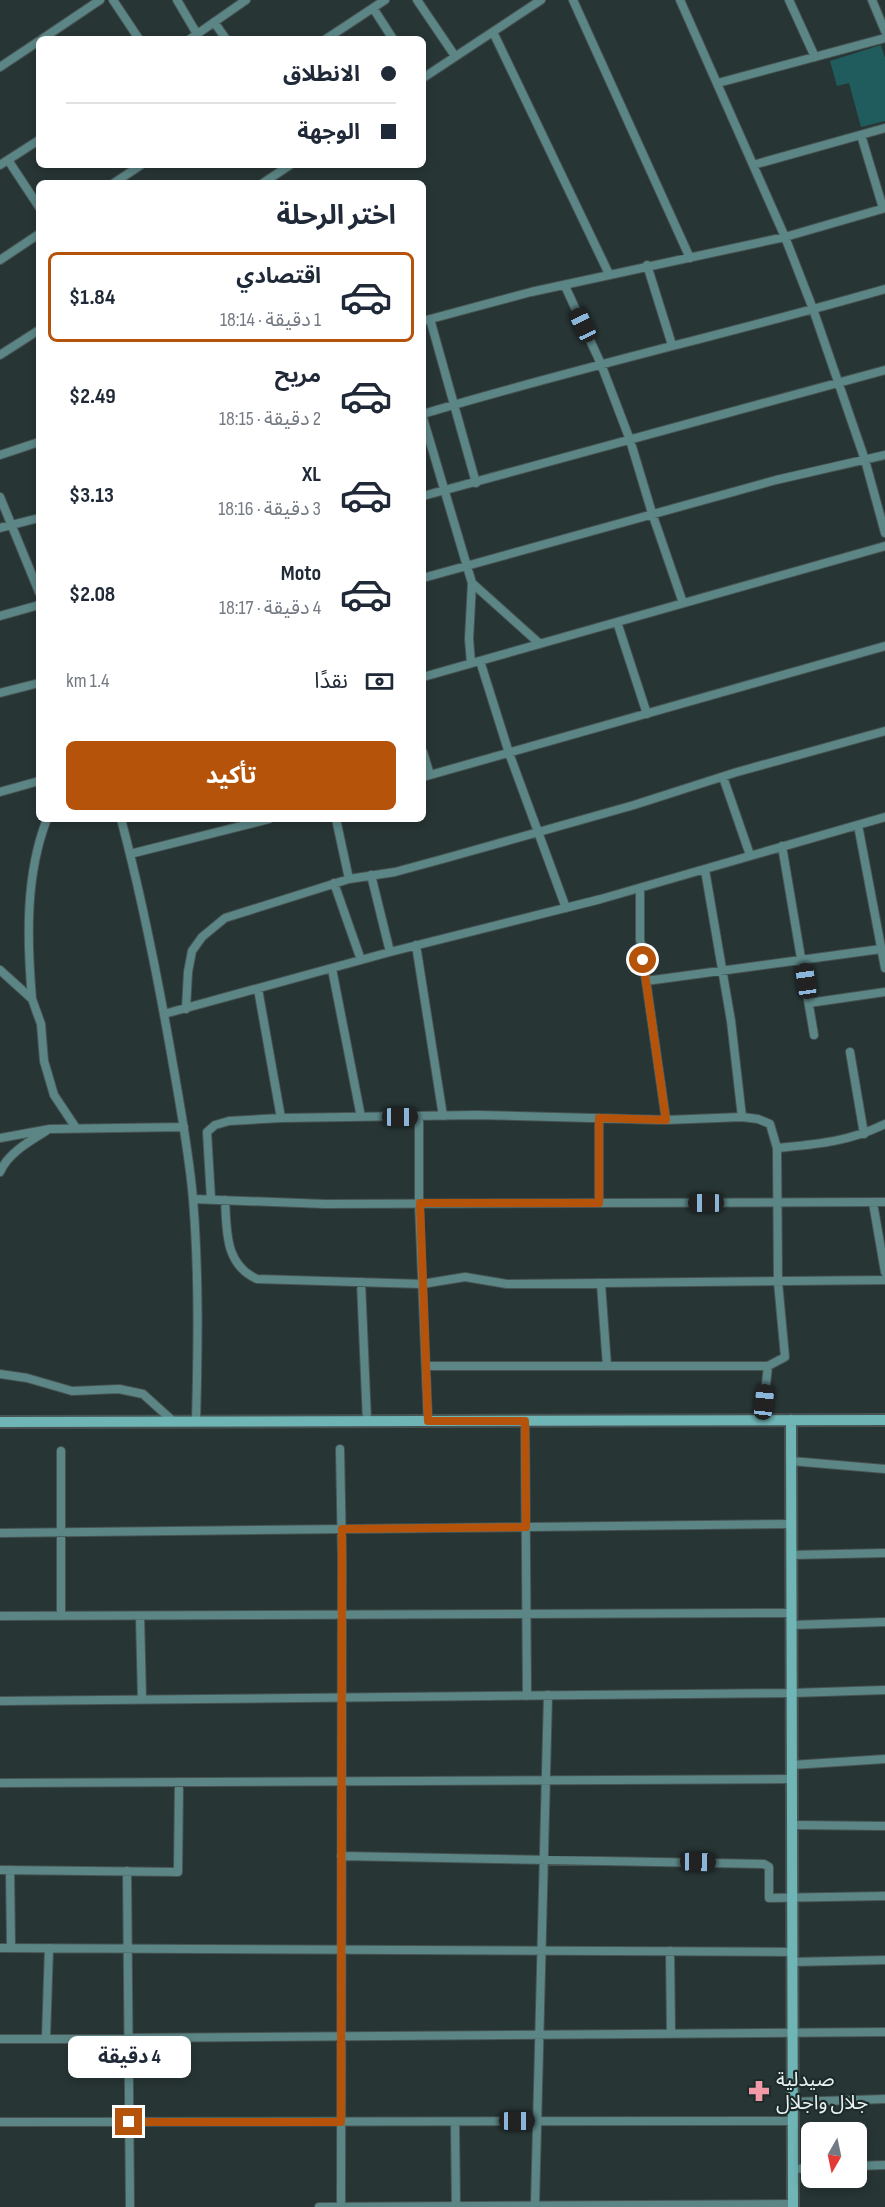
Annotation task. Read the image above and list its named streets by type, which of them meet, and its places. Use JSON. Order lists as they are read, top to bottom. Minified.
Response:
{"places":{"pharmacy":["صيدلية جلال واجلال"]},"north":"bottom","page":{"banner":["الانطلاق","الوجهة"],"heading":"اختر الرحلة","list":[{"name":"اقتصادي","note":"1 دقيقة · 18:14","value":"$1.84"},{"name":"مريح","note":"2 دقيقة · 18:15","value":"$2.49"},{"name":"XL","note":"3 دقيقة · 18:16","value":"$3.13"},{"name":"Moto","note":"4 دقيقة · 18:17","value":"$2.08"}],"pay":["نقدًا","1.4 km"],"buttons":"تأكيد","bubble":"4 دقيقة"}}
